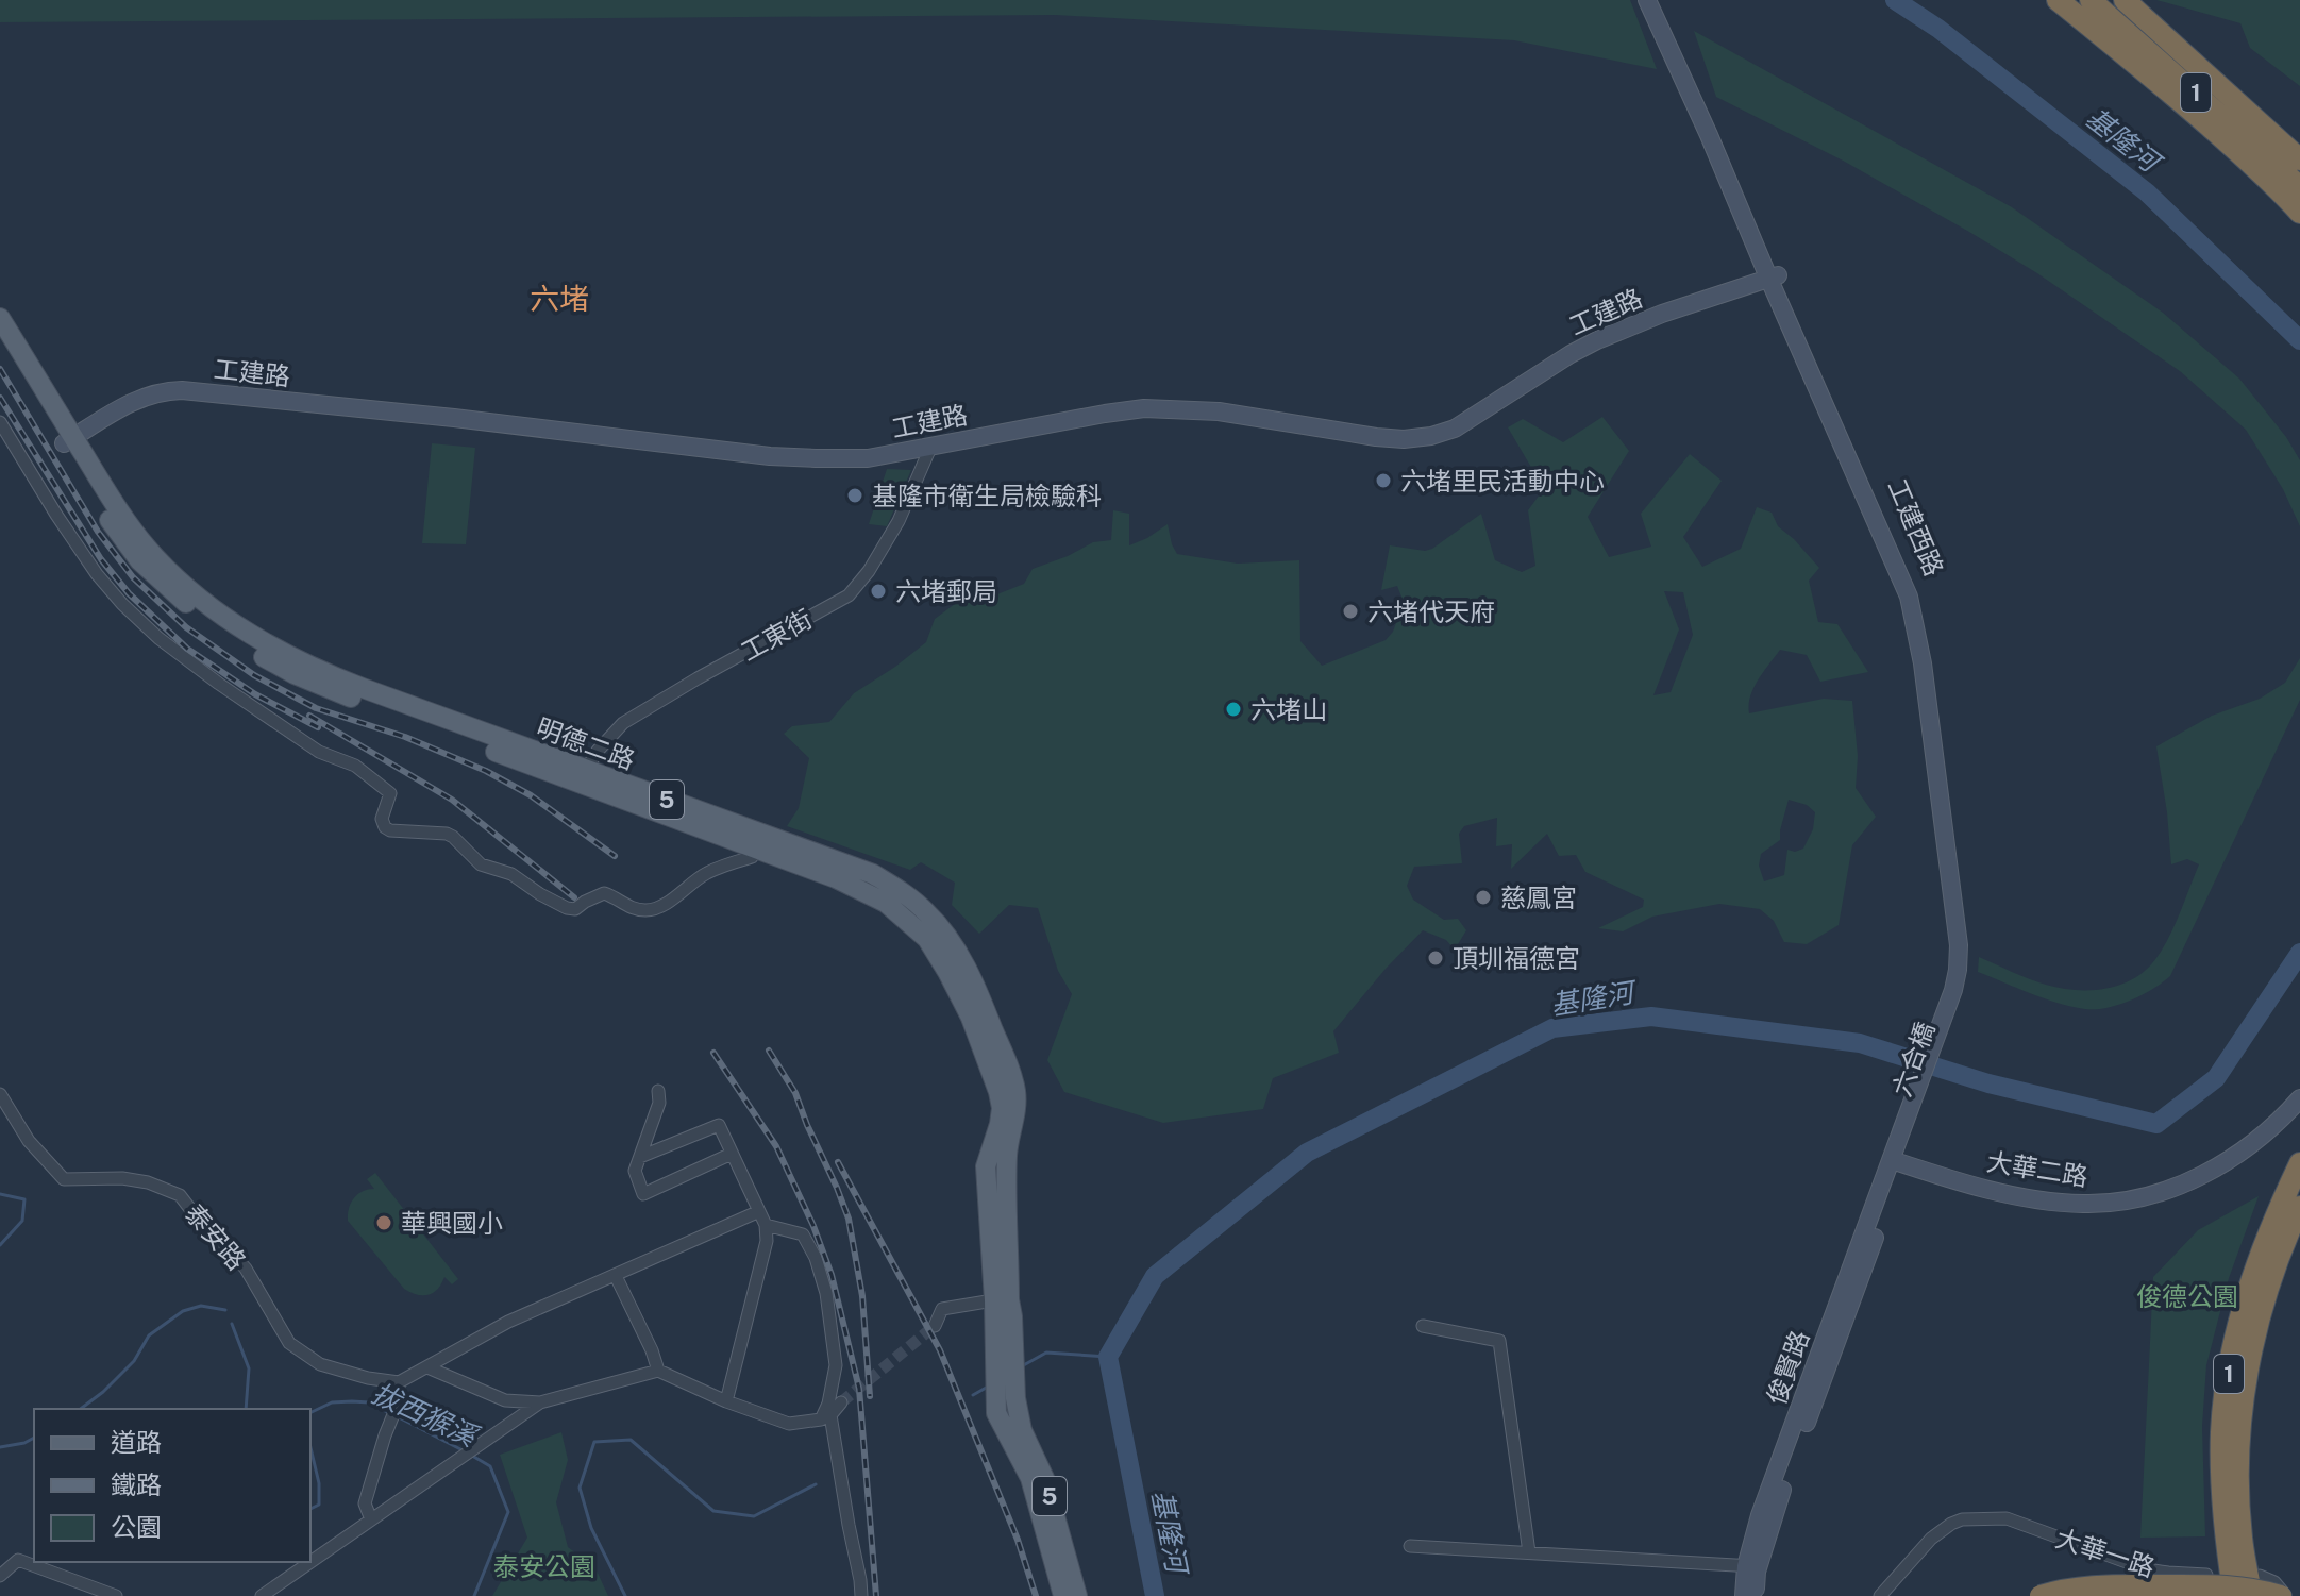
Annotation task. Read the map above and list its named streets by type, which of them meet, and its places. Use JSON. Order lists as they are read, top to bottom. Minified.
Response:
{"streets":{"highway":["1"],"main road":["明德二路","5"],"street":["工建路","工建西路","工東街","六合橋","大華二路","泰安路","俊賢路","大華一路"]},"crossings":[["工建路","工建西路"],["工建路","工東街"],["工建路","明德二路"],["工建西路","六合橋"],["工東街","明德二路"],["六合橋","大華二路"],["六合橋","俊賢路"],["大華二路","俊賢路"]],"districts":["六堵"],"water":["基隆河","拔西猴溪"],"parks":["俊德公園","泰安公園"],"places":["六堵里民活動中心","基隆市衛生局檢驗科","六堵郵局","六堵代天府","六堵山","慈鳳宮","頂圳福德宮","華興國小"],"legend":["道路","鐵路","公園"]}
